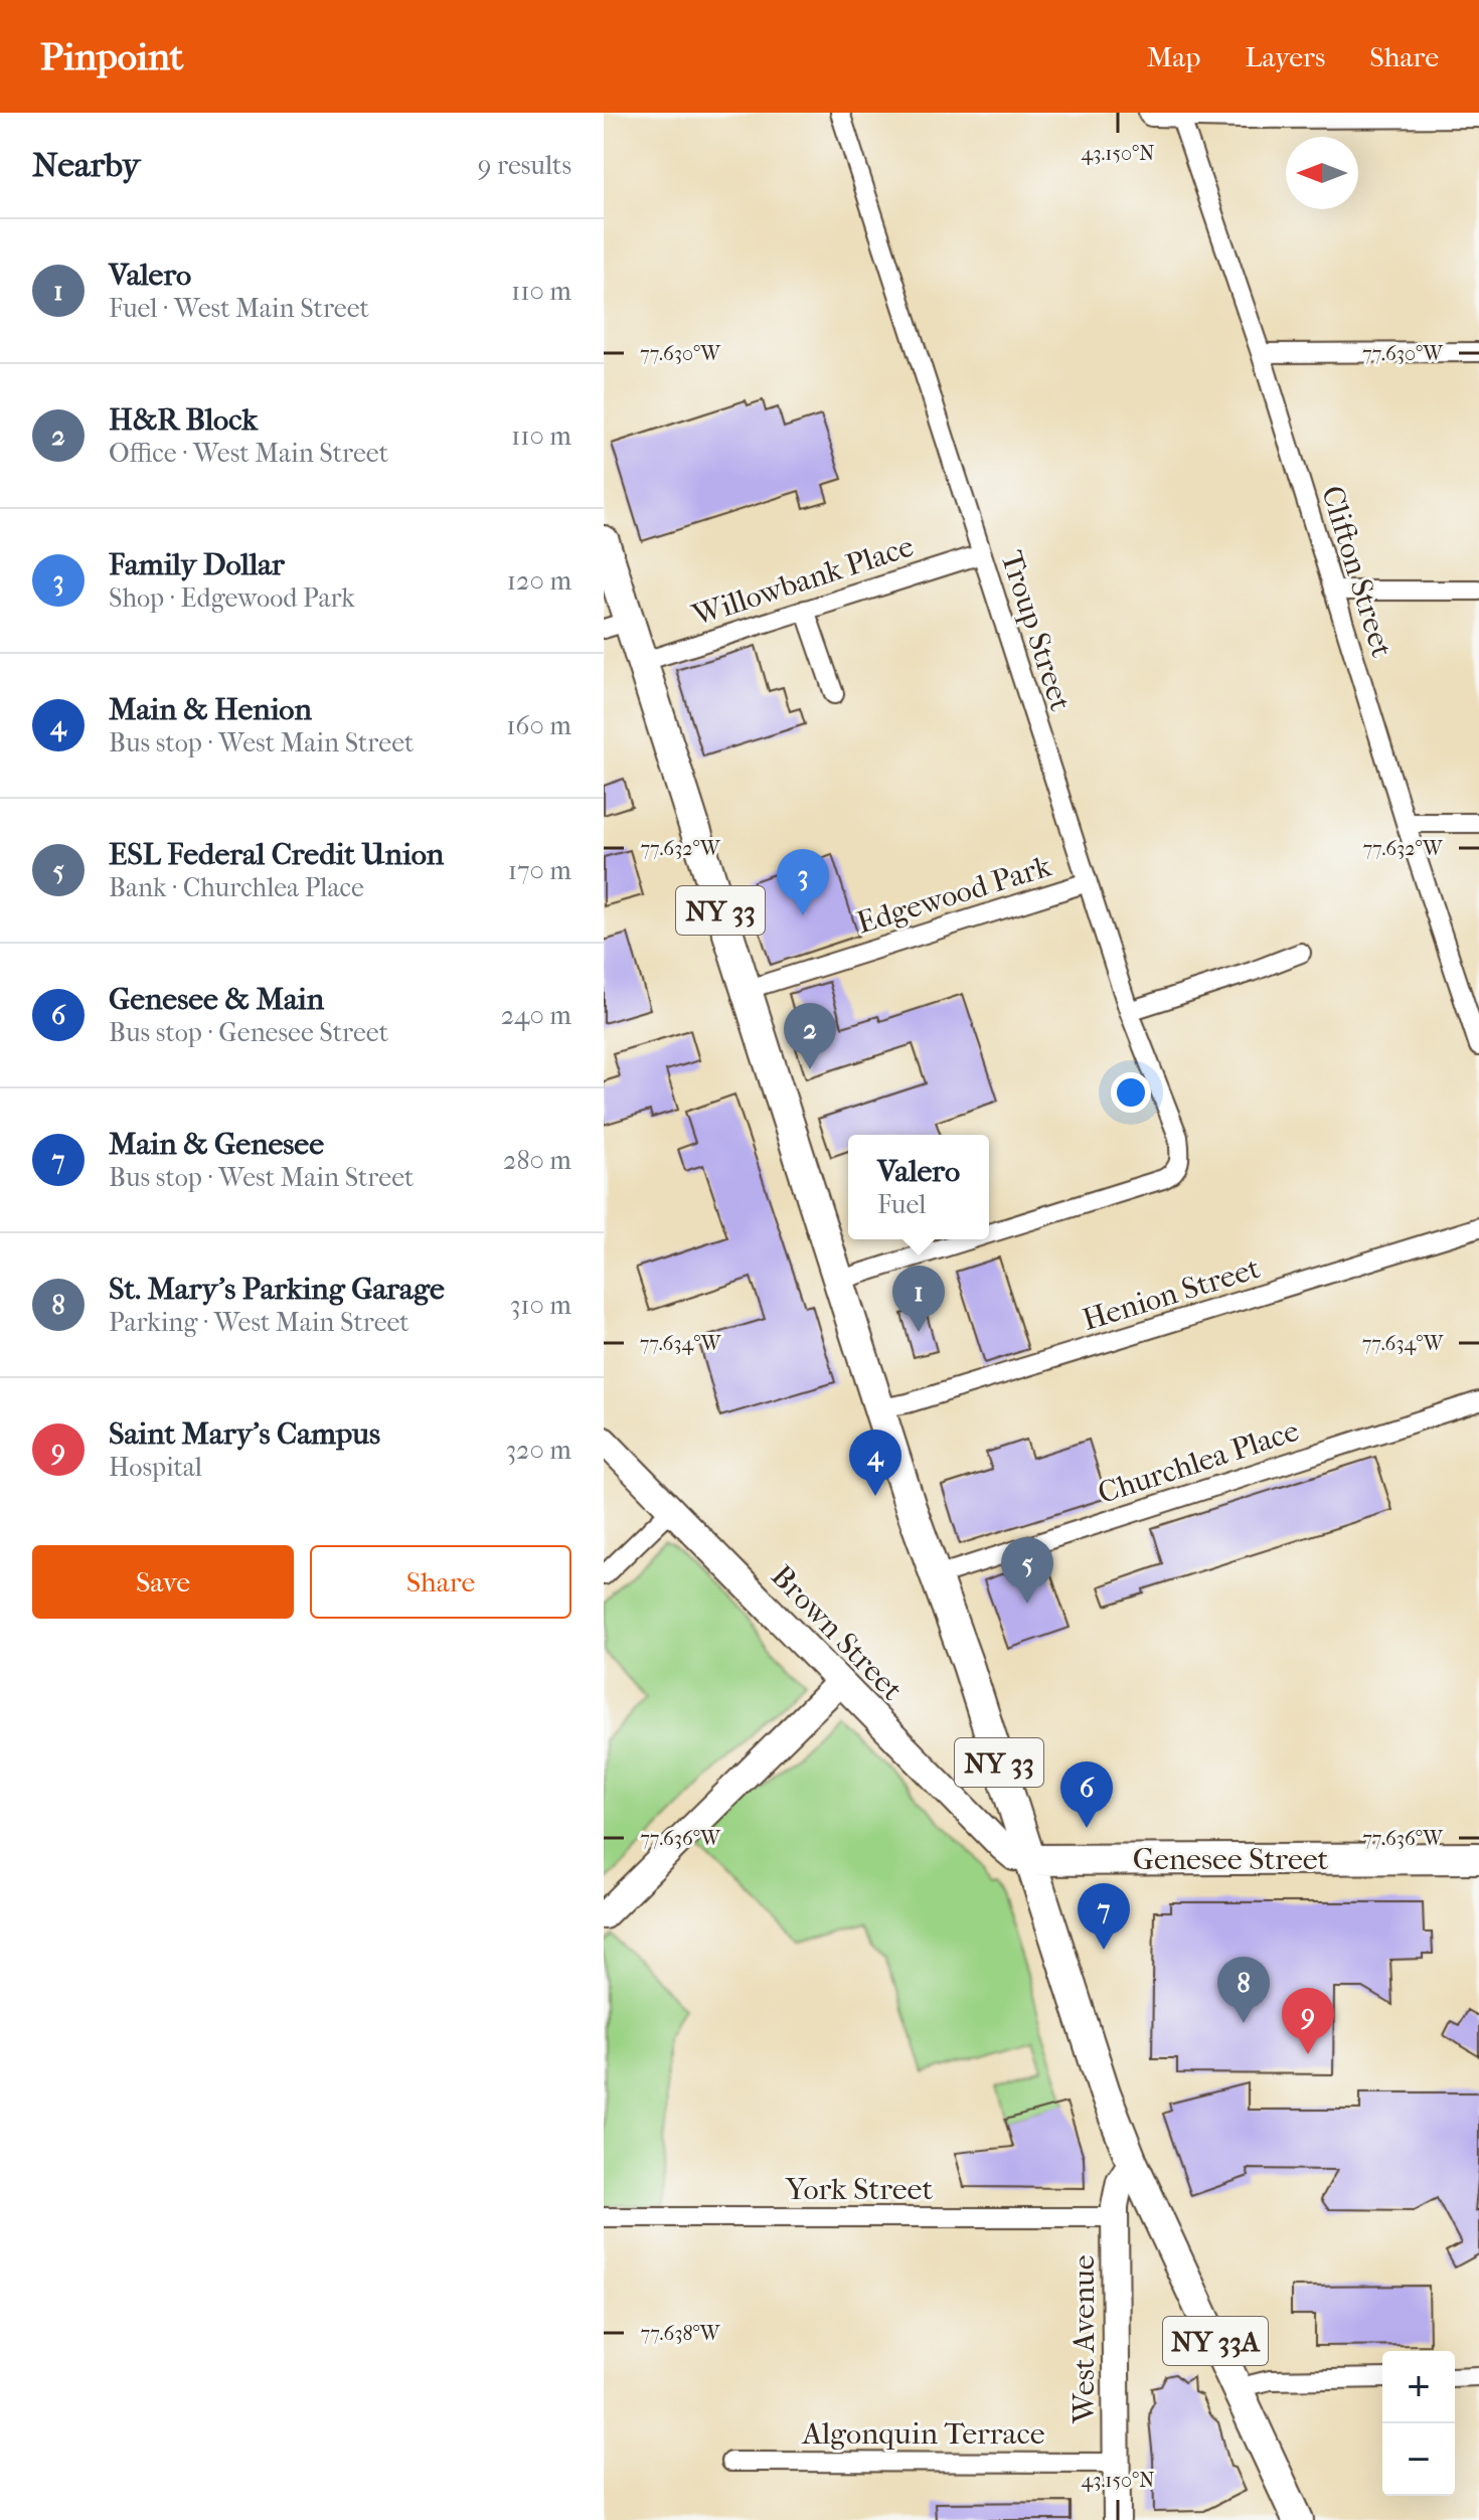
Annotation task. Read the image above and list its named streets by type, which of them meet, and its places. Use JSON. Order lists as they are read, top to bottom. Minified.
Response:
{"streets":{"main road":["NY 33","Brown Street","Genesee Street","West Avenue","NY 33A"],"street":["Clifton Street","Willowbank Place","Troup Street","Edgewood Park","Henion Street","Churchlea Place","York Street","Algonquin Terrace"]},"crossings":[["Willowbank Place","Troup Street"],["Willowbank Place","NY 33"],["Troup Street","Edgewood Park"],["Troup Street","NY 33"],["Edgewood Park","NY 33"],["NY 33","Henion Street"],["NY 33","Churchlea Place"],["NY 33","Brown Street"],["NY 33","Genesee Street"],["NY 33","West Avenue"],["NY 33","NY 33A"],["Brown Street","Genesee Street"],["York Street","West Avenue"],["West Avenue","NY 33A"],["West Avenue","Algonquin Terrace"]],"north":"left","page":{"header":"Pinpoint","nav":["Map","Layers","Share"],"heading":["Nearby","9 results"],"list":[{"mark":"1","name":"Valero","note":"Fuel · West Main Street","value":"110 m"},{"mark":"2","name":"H&R Block","note":"Office · West Main Street","value":"110 m"},{"mark":"3","name":"Family Dollar","note":"Shop · Edgewood Park","value":"120 m"},{"mark":"4","name":"Main & Henion","note":"Bus stop · West Main Street","value":"160 m"},{"mark":"5","name":"ESL Federal Credit Union","note":"Bank · Churchlea Place","value":"170 m"},{"mark":"6","name":"Genesee & Main","note":"Bus stop · Genesee Street","value":"240 m"},{"mark":"7","name":"Main & Genesee","note":"Bus stop · West Main Street","value":"280 m"},{"mark":"8","name":"St. Mary's Parking Garage","note":"Parking · West Main Street","value":"310 m"},{"mark":"9","name":"Saint Mary's Campus","note":"Hospital","value":"320 m"}],"pins":["3","2","1","4","5","6","7","8","9"],"popup":["Valero","Fuel"],"buttons":["Save","Share"],"map_buttons":["+","−"]},"coordinates":["43.150°N","77.630°W","77.632°W","77.634°W","77.636°W","77.638°W"]}
